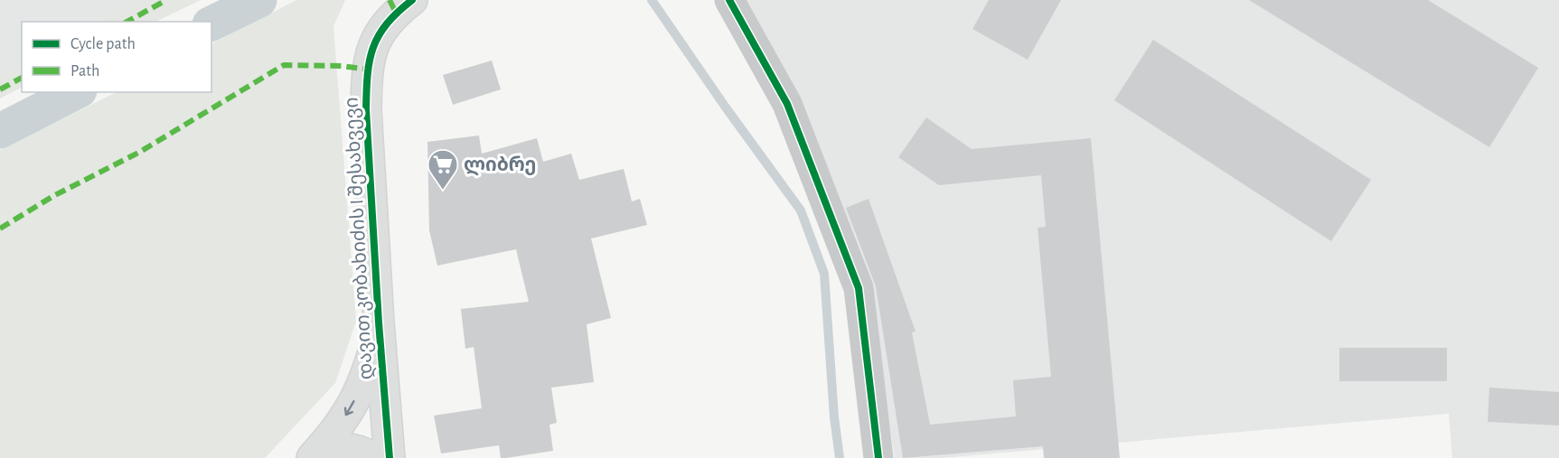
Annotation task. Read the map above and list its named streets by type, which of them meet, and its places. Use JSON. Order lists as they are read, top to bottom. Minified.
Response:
{"streets":{"street":["დავით კობახიძის I შესახვევი"]},"places":{"supermarket":["ლიბრე"]},"legend":["Cycle path","Path"]}
